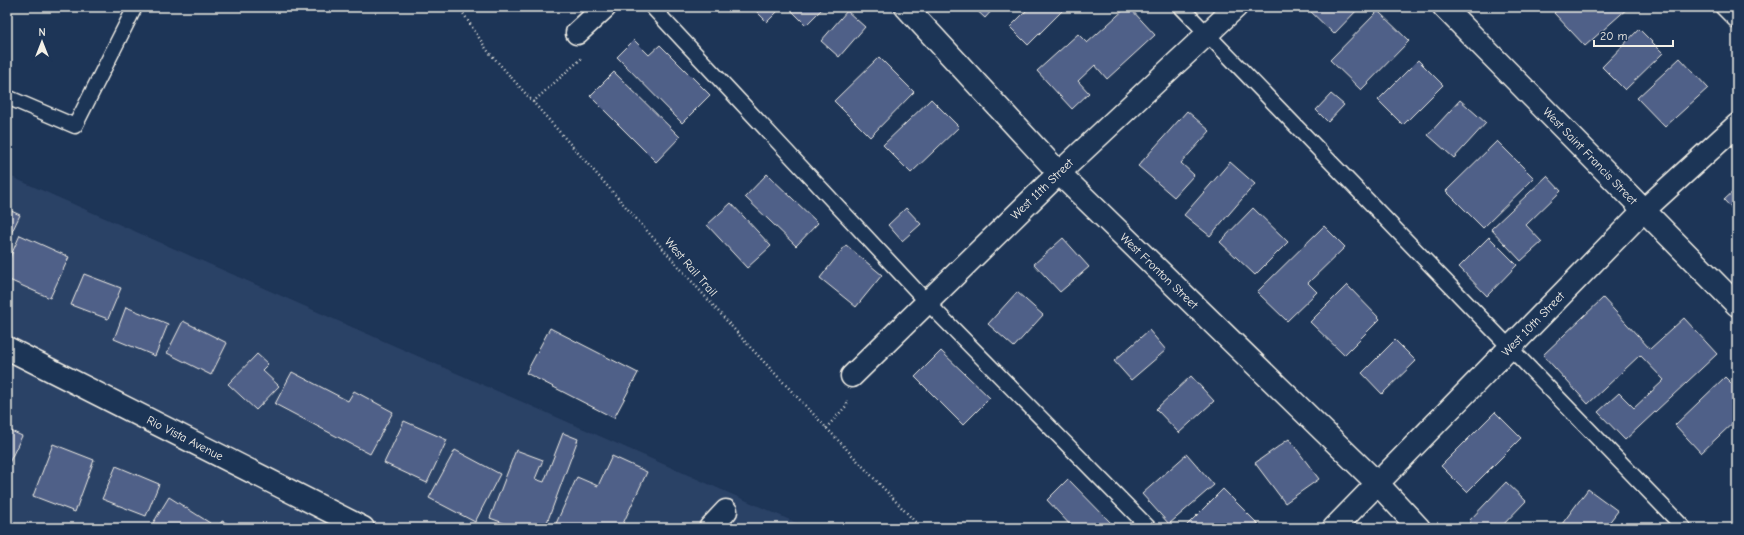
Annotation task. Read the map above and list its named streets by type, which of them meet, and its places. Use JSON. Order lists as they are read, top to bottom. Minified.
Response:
{"streets":{"street":["West Saint Francis Street","West 11th Street","West Fronton Street","West 10th Street","Rio Vista Avenue"],"path":["West Rail Trail"]},"crossings":[["West Saint Francis Street","West 10th Street"],["West 11th Street","West Fronton Street"],["West Fronton Street","West 10th Street"]],"scale_bar":"20 m","north":"top"}
